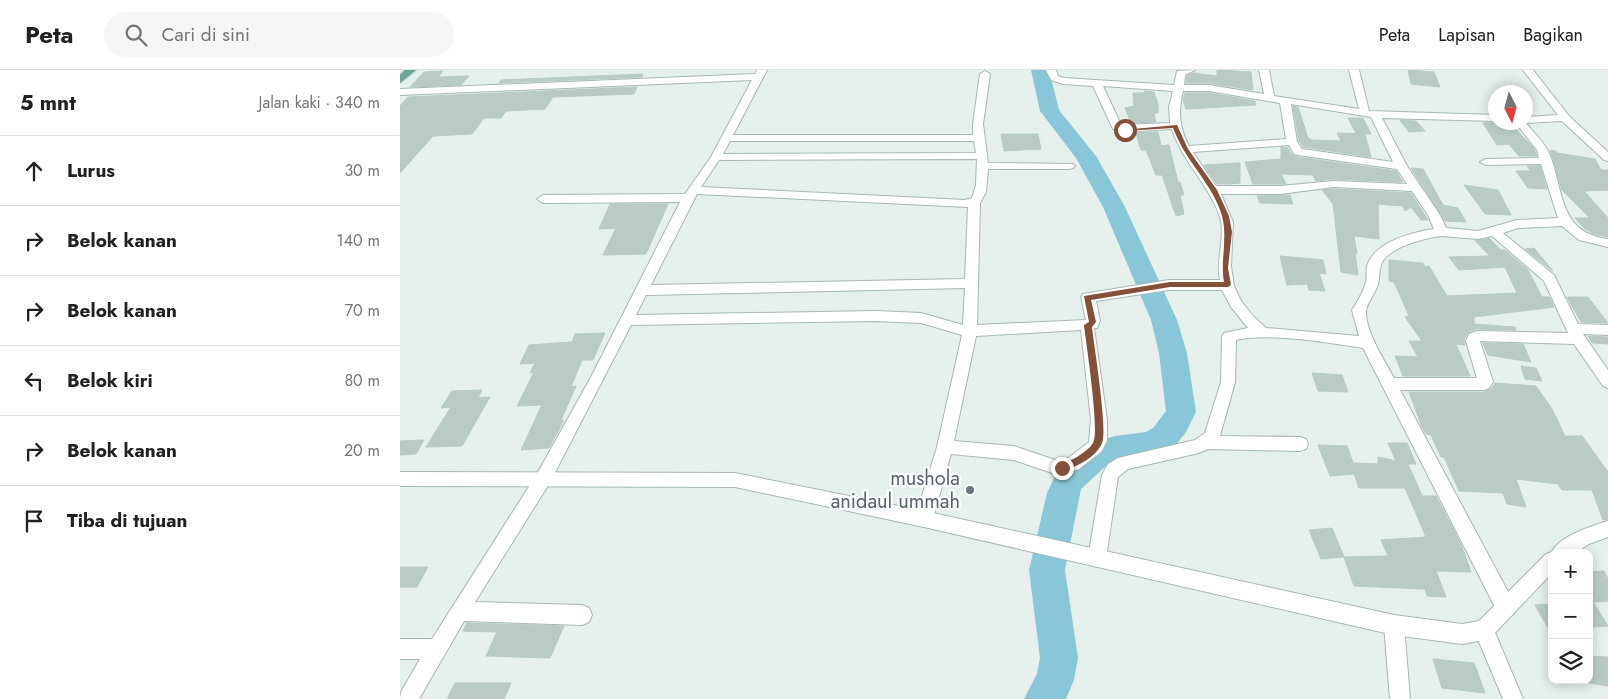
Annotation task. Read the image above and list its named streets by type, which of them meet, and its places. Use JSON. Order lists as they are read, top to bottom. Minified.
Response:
{"places":["mushola anidaul ummah"],"north":"bottom","page":{"header":"Peta","search":"Cari di sini","nav":["Peta","Lapisan","Bagikan"],"heading":["5 mnt","Jalan kaki · 340 m"],"list":[["Lurus","30 m"],["Belok kanan","140 m"],["Belok kanan","70 m"],["Belok kiri","80 m"],["Belok kanan","20 m"],"Tiba di tujuan"],"map_buttons":["+","−"]}}
